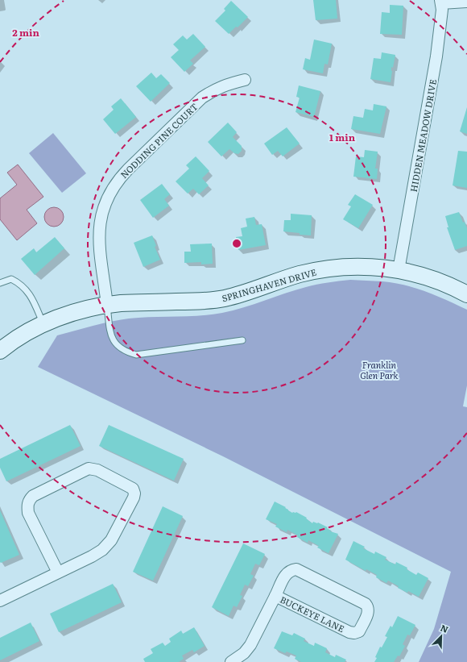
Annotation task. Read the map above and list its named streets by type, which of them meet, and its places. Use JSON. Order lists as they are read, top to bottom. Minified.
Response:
{"streets":{"street":["HIDDEN MEADOW DRIVE","NODDING PINE COURT","SPRINGHAVEN DRIVE","BUCKEYE LANE"]},"crossings":[["HIDDEN MEADOW DRIVE","SPRINGHAVEN DRIVE"],["NODDING PINE COURT","SPRINGHAVEN DRIVE"]],"parks":["Franklin Glen Park"],"north":"top right","rings":["2 min","1 min"]}
